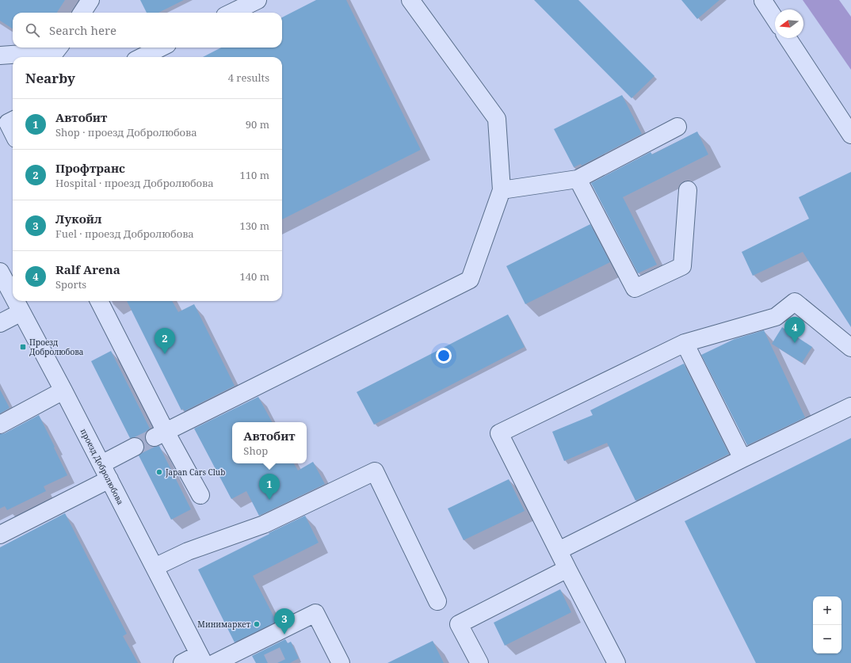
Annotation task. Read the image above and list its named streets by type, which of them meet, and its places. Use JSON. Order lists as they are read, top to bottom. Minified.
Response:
{"streets":{"street":["проезд Добролюбова"]},"places":{"transit":["Проезд Добролюбова"],"other":["Japan Cars Club","Минимаркет"]},"north":"left","page":{"search":"Search here","heading":["Nearby","4 results"],"list":[{"mark":"1","name":"Автобит","note":"Shop · проезд Добролюбова","value":"90 m"},{"mark":"2","name":"Профтранс","note":"Hospital · проезд Добролюбова","value":"110 m"},{"mark":"3","name":"Лукойл","note":"Fuel · проезд Добролюбова","value":"130 m"},{"mark":"4","name":"Ralf Arena","note":"Sports","value":"140 m"}],"pins":["4","2","1","3"],"popup":["Автобит","Shop"],"map_buttons":["+","−"]}}
